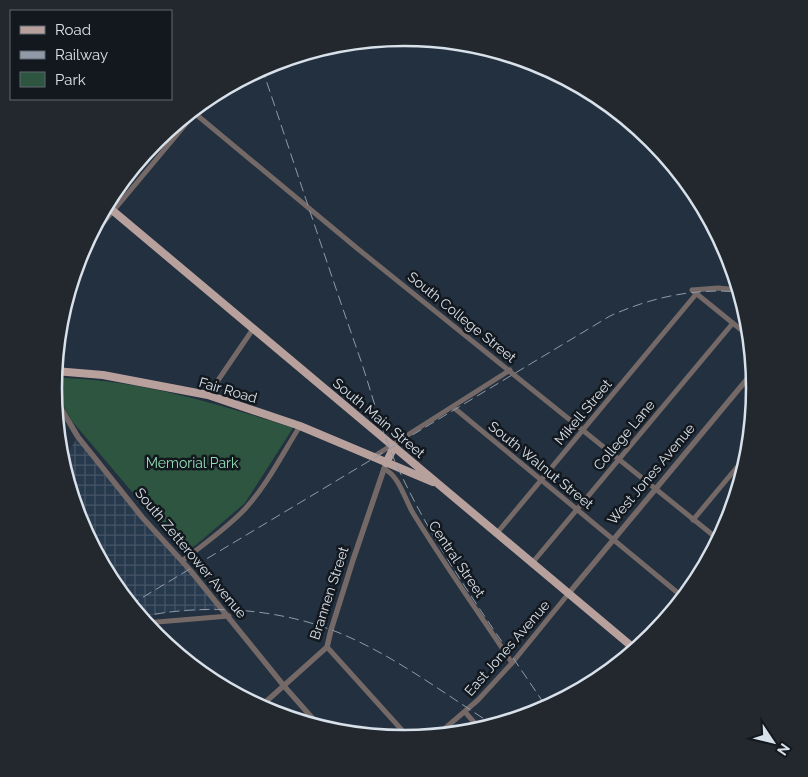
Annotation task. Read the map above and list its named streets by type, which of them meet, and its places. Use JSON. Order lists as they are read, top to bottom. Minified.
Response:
{"streets":{"main road":["Fair Road","South Main Street"],"street":["South College Street","Mikell Street","College Lane","South Walnut Street","West Jones Avenue","South Zetterower Avenue","Central Street","Brannen Street","East Jones Avenue"]},"crossings":[["South College Street","Mikell Street"],["South College Street","College Lane"],["South College Street","West Jones Avenue"],["Fair Road","South Main Street"],["Fair Road","Central Street"],["Fair Road","Brannen Street"],["Mikell Street","South Main Street"],["Mikell Street","South Walnut Street"],["South Main Street","College Lane"],["South Main Street","West Jones Avenue"],["South Main Street","East Jones Avenue"],["College Lane","South Walnut Street"],["South Walnut Street","West Jones Avenue"],["West Jones Avenue","East Jones Avenue"],["South Zetterower Avenue","Brannen Street"],["Central Street","Brannen Street"],["Central Street","East Jones Avenue"]],"parks":["Memorial Park"],"legend":["Road","Railway","Park"],"north":"bottom right"}
